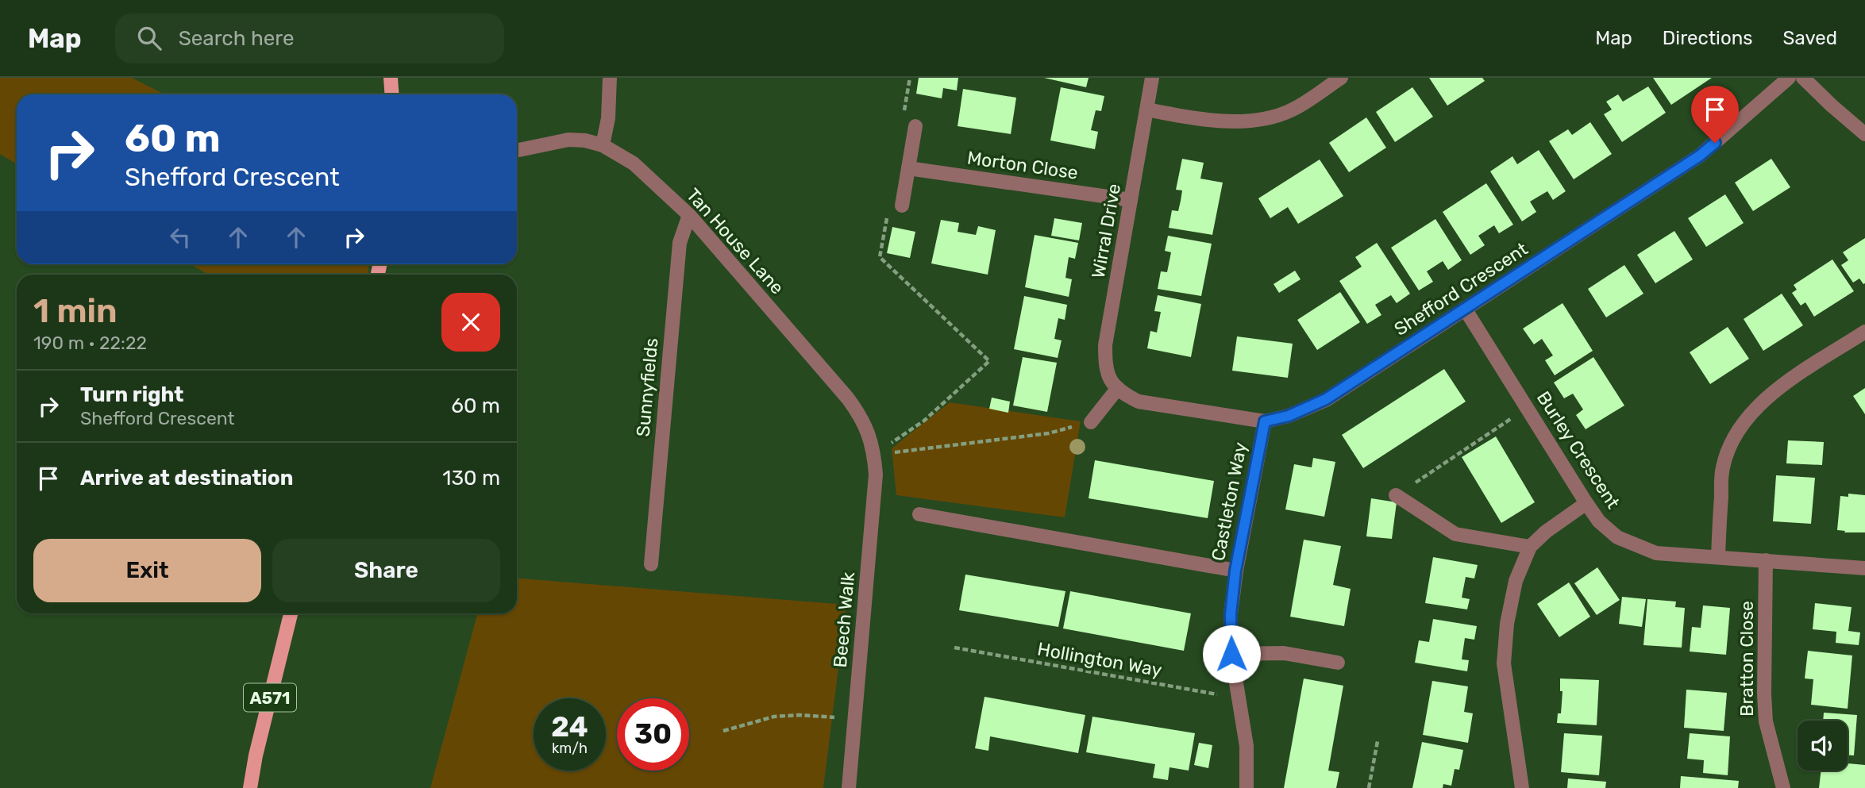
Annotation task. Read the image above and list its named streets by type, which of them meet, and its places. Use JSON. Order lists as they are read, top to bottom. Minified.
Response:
{"streets":{"main road":["A571"],"street":["Morton Close","Wirral Drive","Tan House Lane","Shefford Crescent","Sunnyfields","Burley Crescent","Castleton Way","Beech Walk","Bratton Close"],"path":["Hollington Way"]},"crossings":[["Morton Close","Wirral Drive"],["Wirral Drive","Shefford Crescent"],["Tan House Lane","Sunnyfields"],["Tan House Lane","Beech Walk"],["Shefford Crescent","Burley Crescent"],["Shefford Crescent","Castleton Way"],["Burley Crescent","Bratton Close"],["Castleton Way","Hollington Way"]],"page":{"header":"Map","search":"Search here","nav":["Map","Directions","Saved"],"turn":["60 m","Shefford Crescent"],"heading":["1 min","190 m · 22:22"],"list":[{"name":"Turn right","note":"Shefford Crescent","value":"60 m"},{"name":"Arrive at destination","value":"130 m"}],"buttons":["Exit","Share"],"speed":"24 km/h","limit":"30"}}
